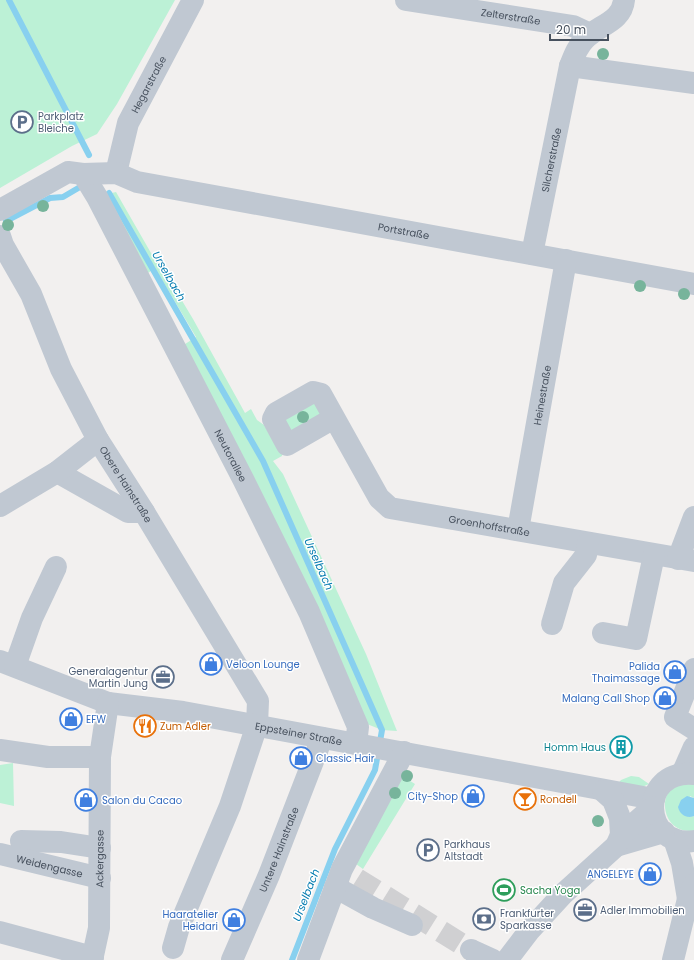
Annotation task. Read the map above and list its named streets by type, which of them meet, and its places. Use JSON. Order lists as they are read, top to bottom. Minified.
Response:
{"streets":{"street":["Zelterstraße","Hegarstraße","Silcherstraße","Portstraße","Heinestraße","Neutorallee","Obere Hainstraße","Groenhoffstraße","Eppsteiner Straße","Untere Hainstraße","Ackergasse","Weidengasse"]},"crossings":[["Zelterstraße","Silcherstraße"],["Hegarstraße","Portstraße"],["Silcherstraße","Portstraße"],["Portstraße","Heinestraße"],["Heinestraße","Groenhoffstraße"],["Neutorallee","Eppsteiner Straße"],["Obere Hainstraße","Eppsteiner Straße"],["Eppsteiner Straße","Untere Hainstraße"],["Eppsteiner Straße","Ackergasse"],["Ackergasse","Weidengasse"]],"water":["Urselbach"],"places":{"parking":["Parkplatz Bleiche","Parkhaus Altstadt"],"shop":["Veloon Lounge","Palida Thaimassage","Malang Call Shop","EFW","Classic Hair","City-Shop","Salon du Cacao","ANGELEYE","Haaratelier Heidari"],"office":["Generalagentur Martin Jung","Adler Immobilien"],"restaurant":["Zum Adler"],"building":["Homm Haus"],"bar":["Rondell"],"sports":["Sacha Yoga"],"bank":["Frankfurter Sparkasse"]},"scale_bar":"20 m"}
